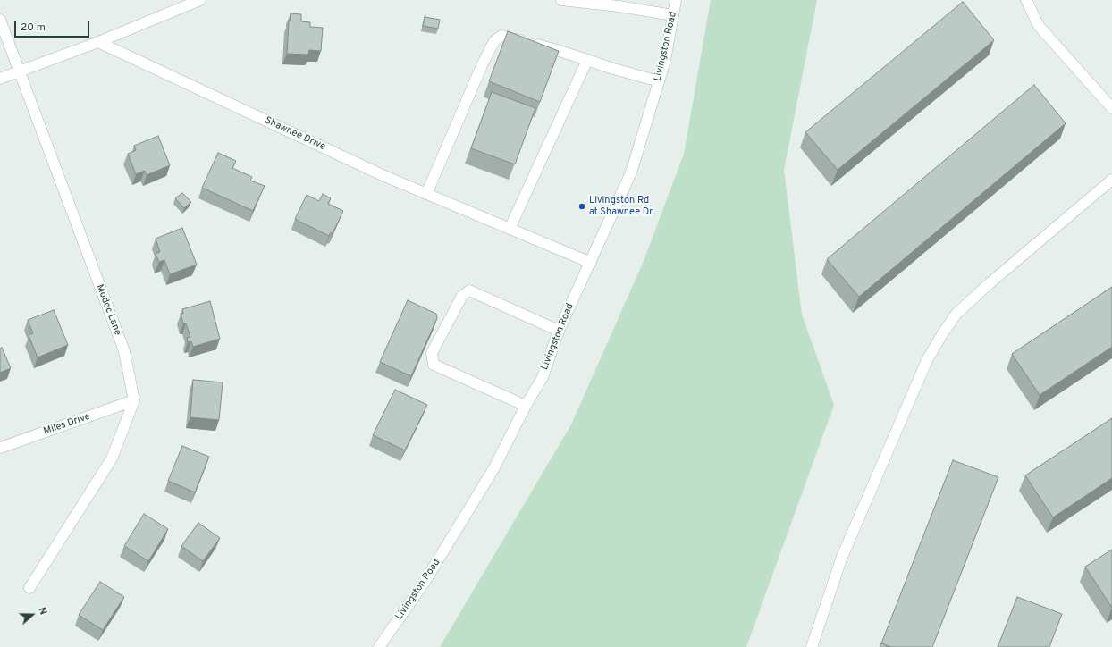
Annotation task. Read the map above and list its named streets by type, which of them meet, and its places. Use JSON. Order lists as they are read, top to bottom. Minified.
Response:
{"streets":{"street":["Livingston Road","Shawnee Drive","Modoc Lane","Miles Drive"]},"crossings":[["Livingston Road","Shawnee Drive"],["Modoc Lane","Miles Drive"]],"places":["Livingston Rd at Shawnee Dr"],"scale_bar":"20 m","north":"right"}
